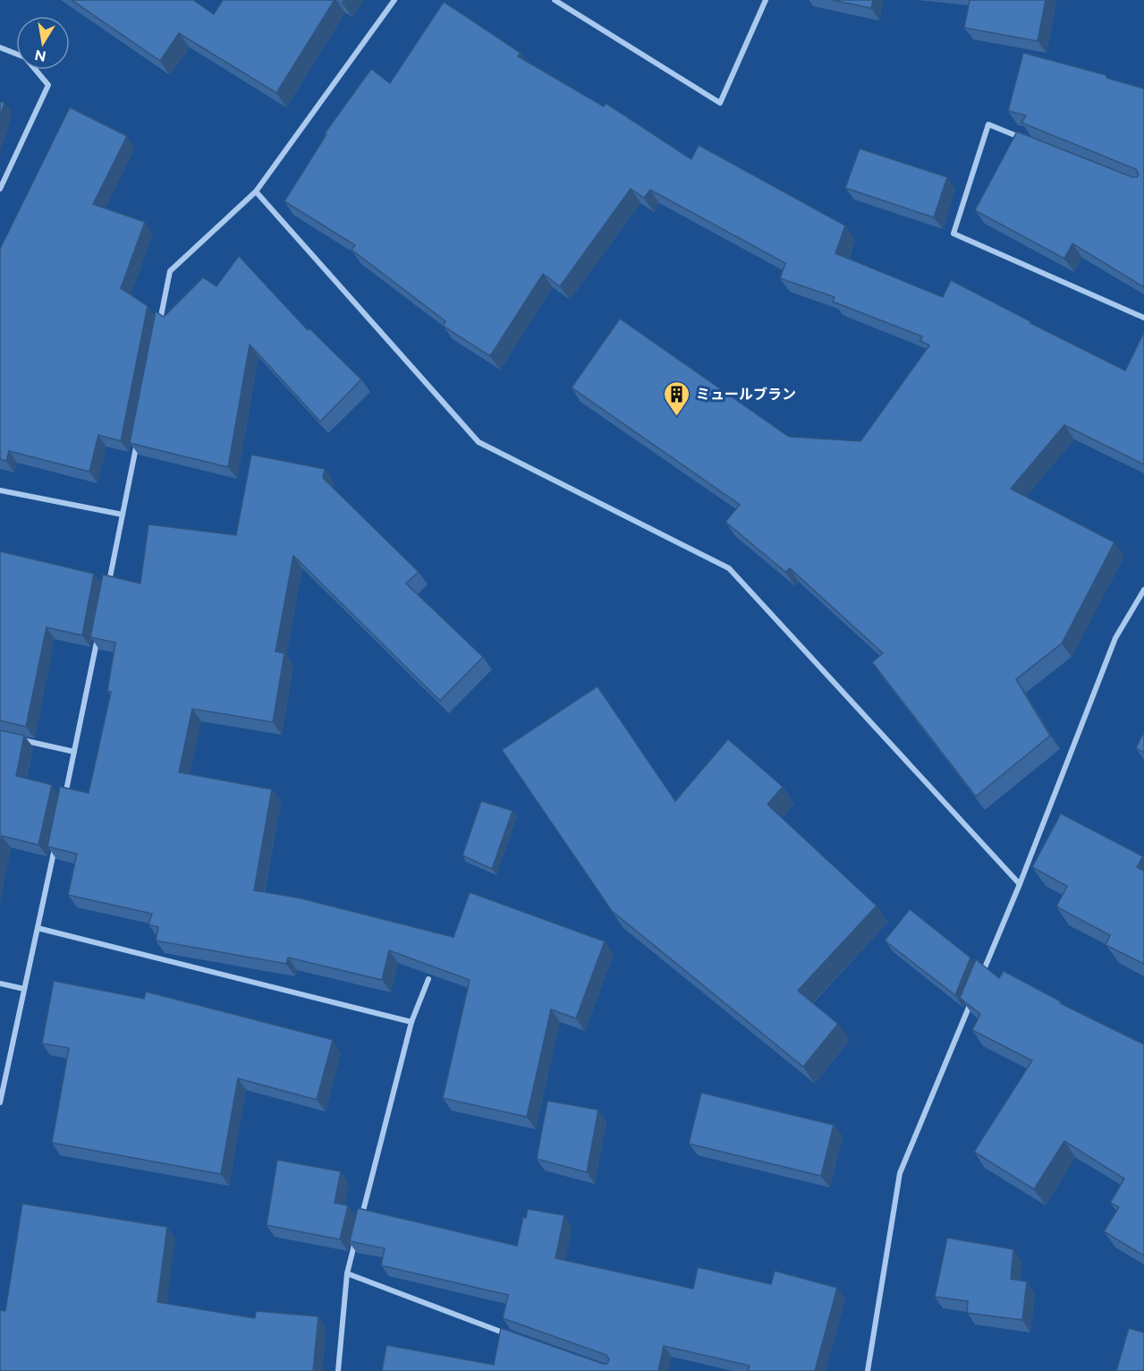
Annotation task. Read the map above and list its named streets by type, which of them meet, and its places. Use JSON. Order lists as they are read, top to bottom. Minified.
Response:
{"places":{"building":["ミュールブラン"]},"north":"bottom"}
